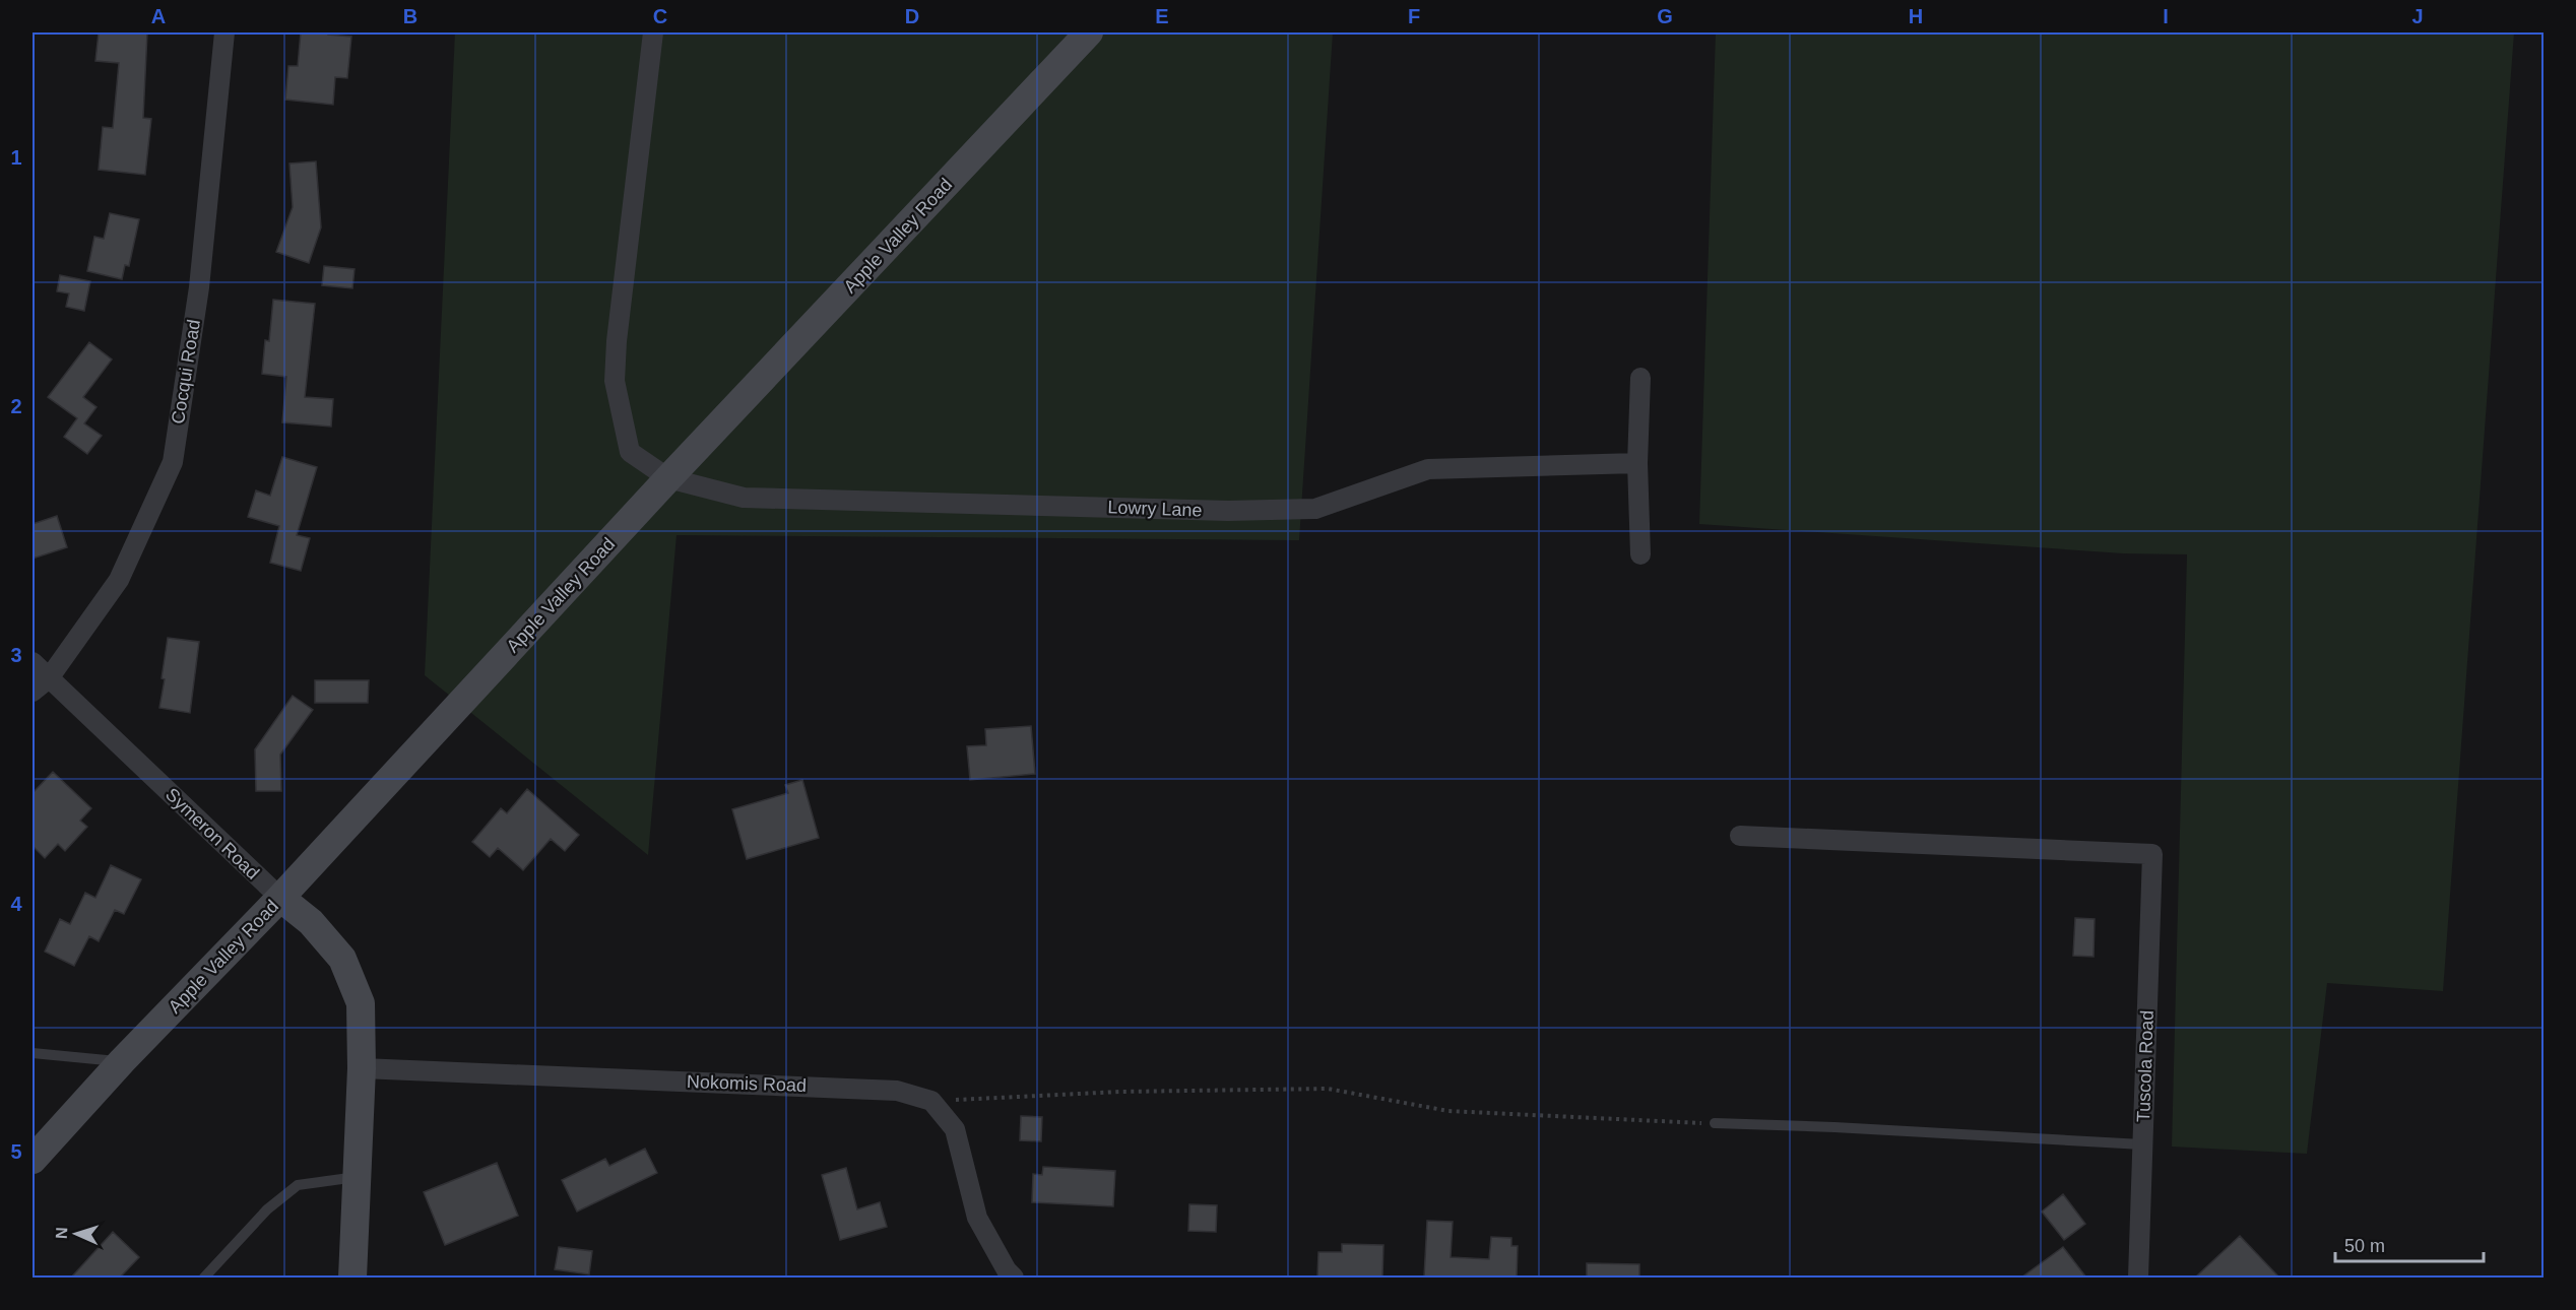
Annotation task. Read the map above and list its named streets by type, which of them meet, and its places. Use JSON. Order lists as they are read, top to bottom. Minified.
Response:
{"streets":{"main road":["Apple Valley Road","Symeron Road"],"street":["Cocqui Road","Lowry Lane","Tuscola Road","Nokomis Road"]},"crossings":[["Apple Valley Road","Lowry Lane"],["Apple Valley Road","Symeron Road"],["Cocqui Road","Symeron Road"],["Symeron Road","Nokomis Road"]],"scale_bar":"50 m","north":"left","grid":{"columns":["A","B","C","D","E","F","G","H","I","J"],"rows":["1","2","3","4","5"]}}
